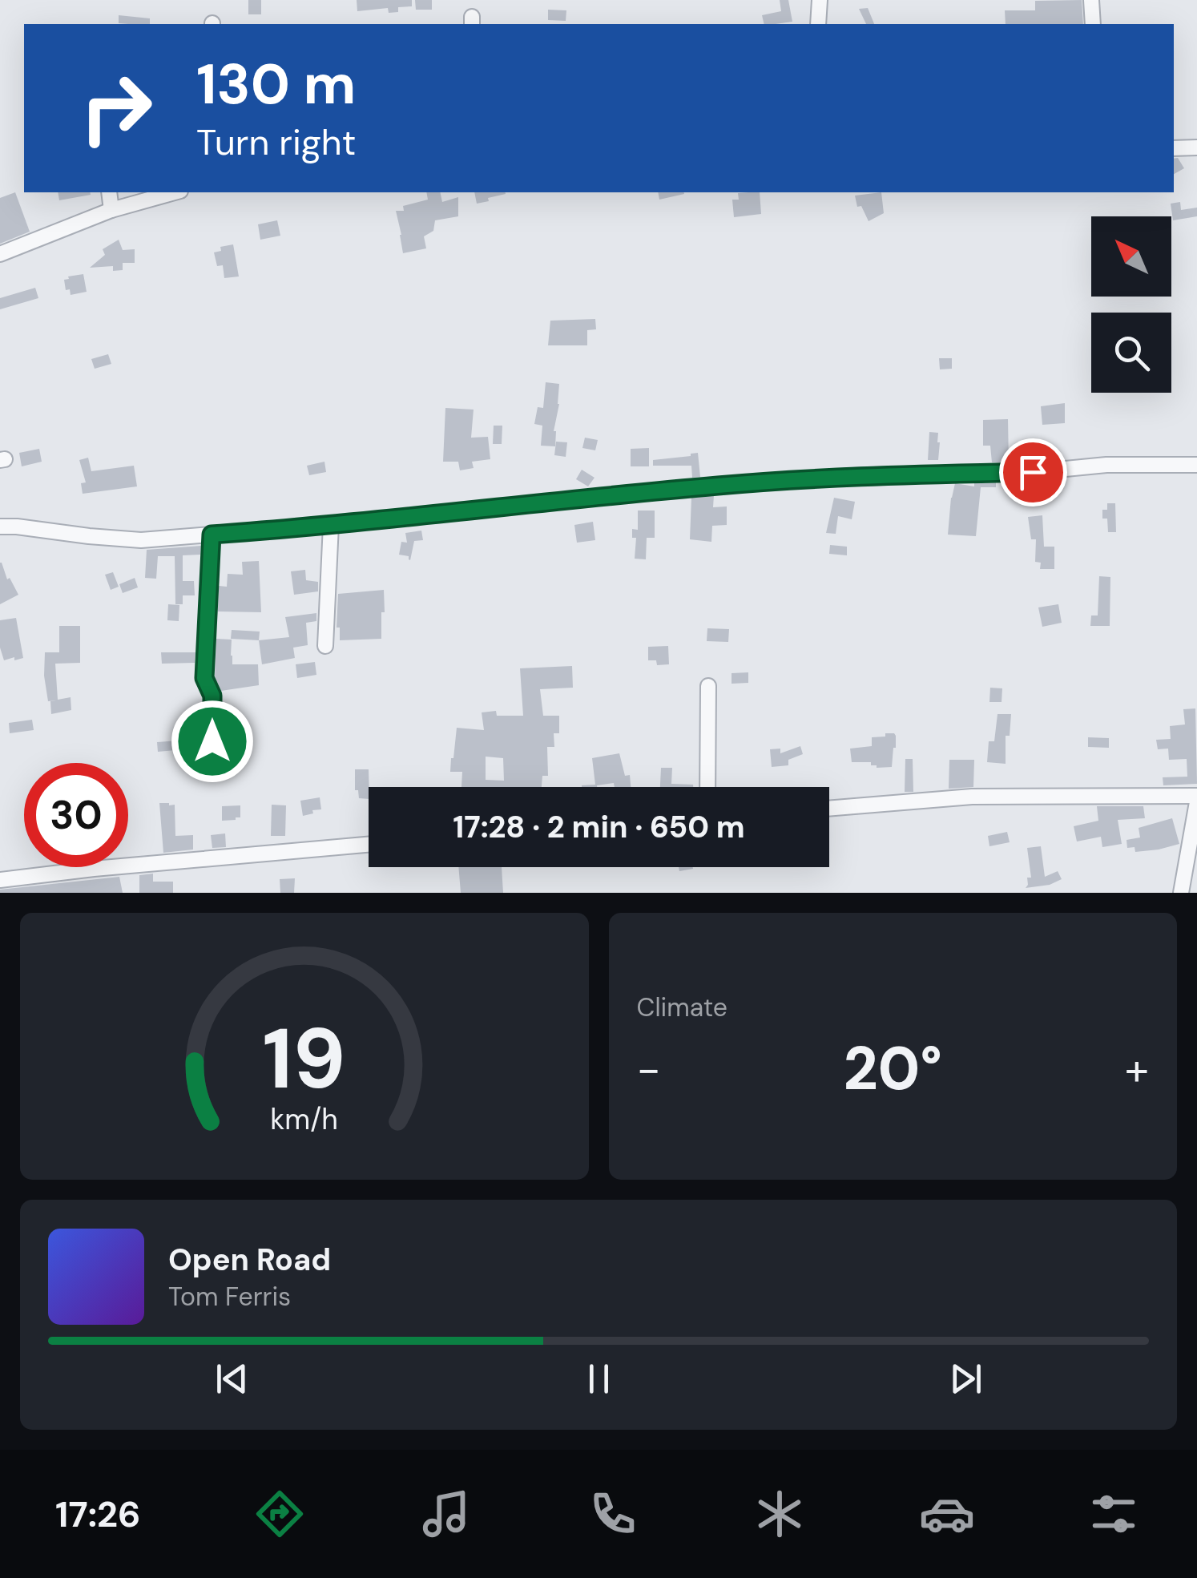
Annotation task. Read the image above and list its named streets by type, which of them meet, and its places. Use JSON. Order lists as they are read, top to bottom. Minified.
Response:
{"north":"top left","page":{"turn":["130 m","Turn right"],"limit":"30","trip":"17:28 · 2 min · 650 m","tile":"Climate","heat":["−","20°","+"],"song":["Open Road","Tom Ferris"],"tabs":"17:26","gauge":["19","km/h"]}}
